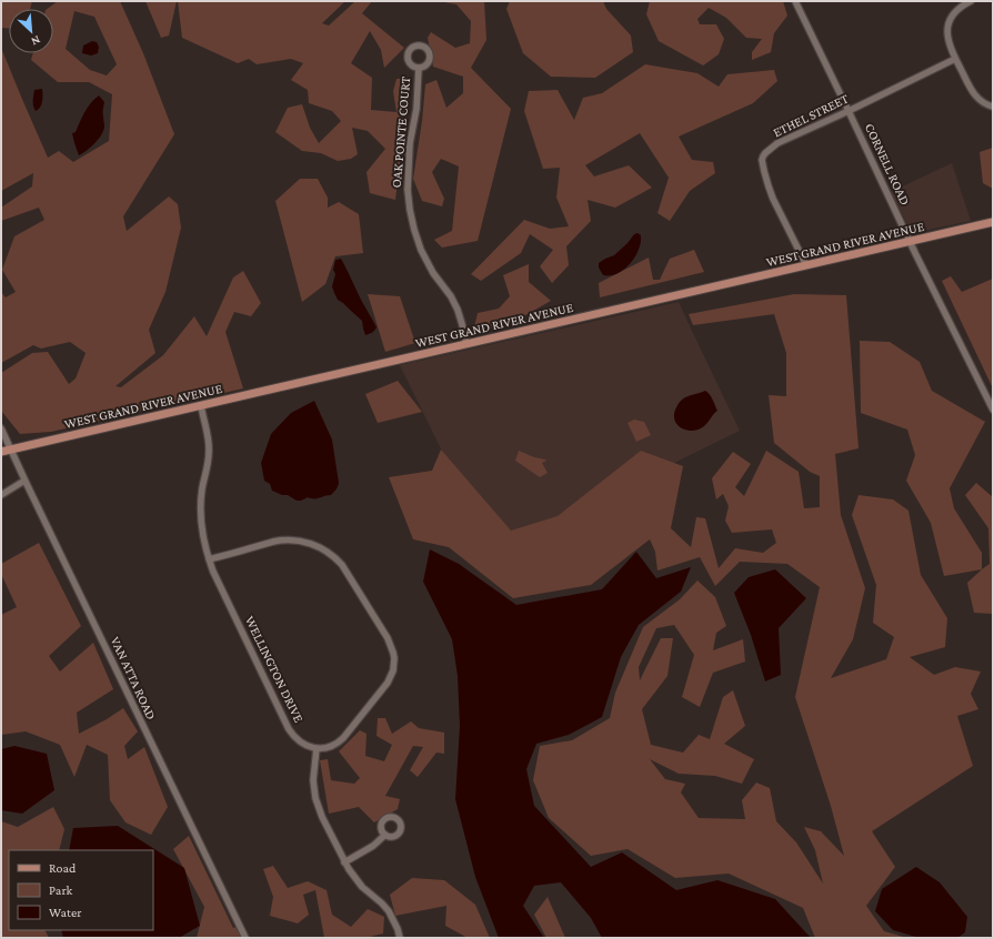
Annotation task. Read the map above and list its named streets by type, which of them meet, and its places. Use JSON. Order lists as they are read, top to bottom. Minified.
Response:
{"streets":{"main road":["WEST GRAND RIVER AVENUE"],"street":["ETHEL STREET","OAK POINTE COURT","CORNELL ROAD","WELLINGTON DRIVE","VAN ATTA ROAD"]},"crossings":[["ETHEL STREET","CORNELL ROAD"],["ETHEL STREET","WEST GRAND RIVER AVENUE"],["OAK POINTE COURT","WEST GRAND RIVER AVENUE"],["CORNELL ROAD","WEST GRAND RIVER AVENUE"],["WEST GRAND RIVER AVENUE","WELLINGTON DRIVE"],["WEST GRAND RIVER AVENUE","VAN ATTA ROAD"]],"legend":["Road","Park","Water"],"north":"bottom right"}
